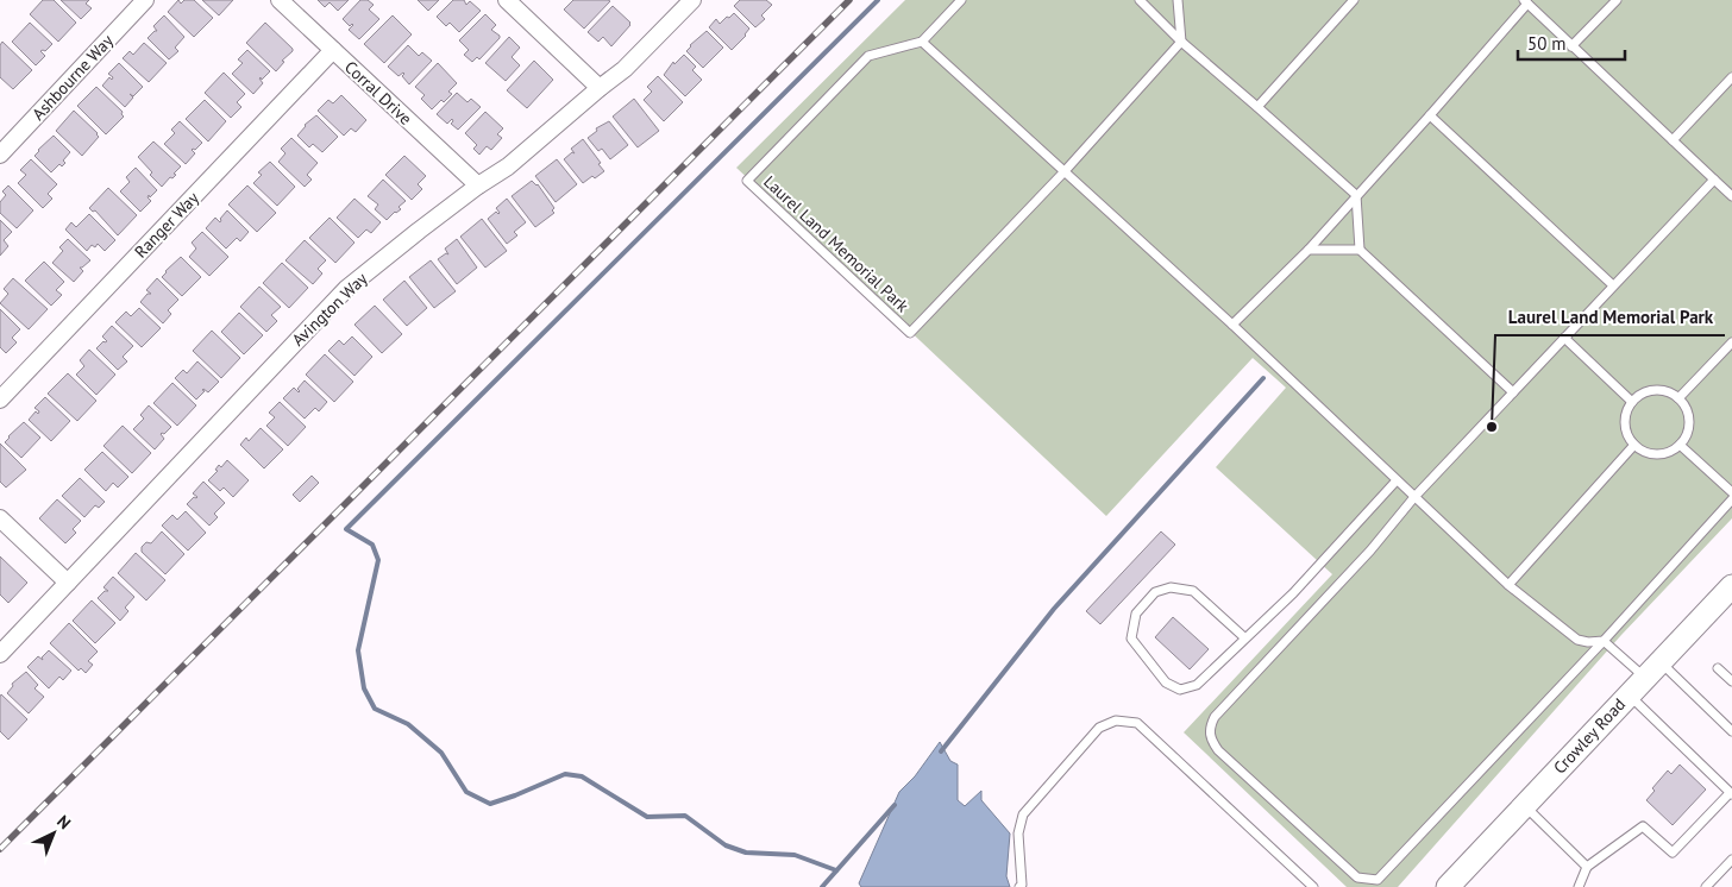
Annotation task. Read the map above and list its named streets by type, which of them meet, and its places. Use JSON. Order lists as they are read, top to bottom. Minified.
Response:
{"streets":{"main road":["Crowley Road"],"street":["Ashbourne Way","Corral Drive","Ranger Way","Avington Way"],"lane":["Laurel Land Memorial Park"]},"crossings":[["Corral Drive","Ranger Way"],["Corral Drive","Avington Way"]],"places":["Laurel Land Memorial Park"],"scale_bar":"50 m","north":"top right"}
